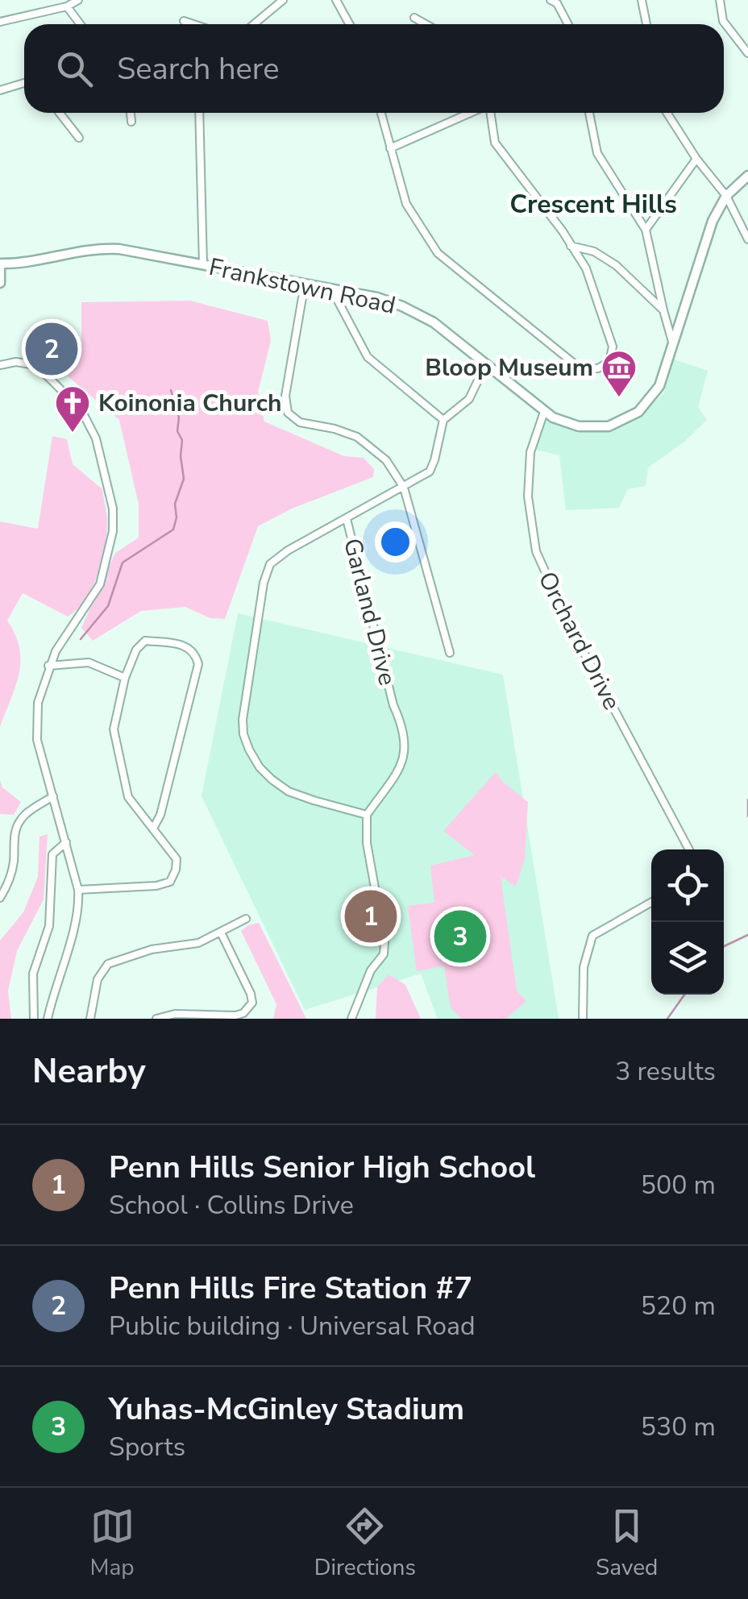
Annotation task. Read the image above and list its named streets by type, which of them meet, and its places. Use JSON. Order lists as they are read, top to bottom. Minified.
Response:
{"streets":{"main road":["Frankstown Road"],"street":["Garland Drive","Orchard Drive"]},"crossings":[["Frankstown Road","Orchard Drive"]],"districts":["Crescent Hills"],"places":{"museum":["Bloop Museum"],"church":["Koinonia Church"]},"page":{"search":"Search here","pins":["2","1","3"],"heading":["Nearby","3 results"],"list":[{"mark":"1","name":"Penn Hills Senior High School","note":"School · Collins Drive","value":"500 m"},{"mark":"2","name":"Penn Hills Fire Station #7","note":"Public building · Universal Road","value":"520 m"},{"mark":"3","name":"Yuhas-McGinley Stadium","note":"Sports","value":"530 m"}],"nav":["Map","Directions","Saved"]}}
